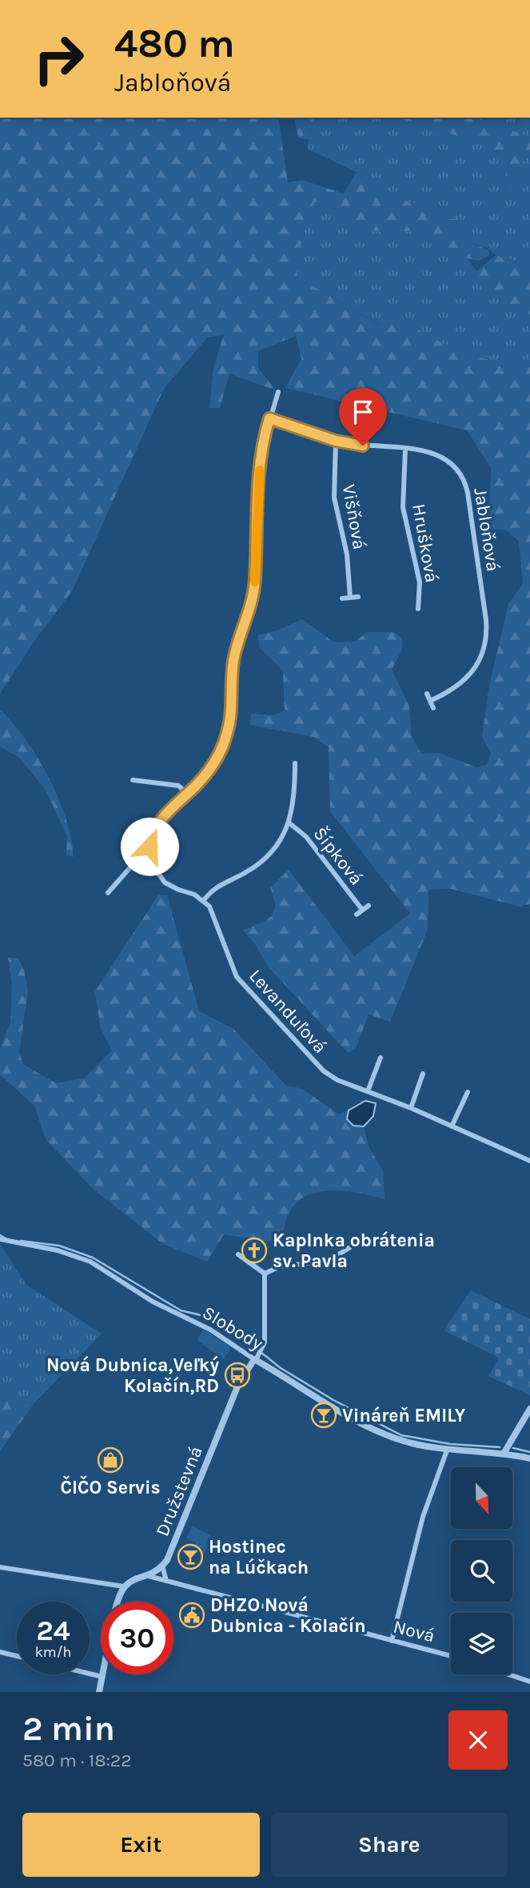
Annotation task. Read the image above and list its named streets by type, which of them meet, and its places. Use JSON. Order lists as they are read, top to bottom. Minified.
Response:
{"streets":{"street":["Višňová","Jabloňová","Hrušková","Šípková","Levanduľová","Slobody","Družstevná","Nová"]},"crossings":[["Višňová","Jabloňová"],["Jabloňová","Hrušková"],["Šípková","Levanduľová"],["Slobody","Družstevná"]],"places":{"church":["Kaplnka obrátenia sv. Pavla"],"bus stop":["Nová Dubnica,Veľký Kolačín,RD"],"bar":["Vináreň EMILY","Hostinec na Lúčkach"],"shop":["ČIČO Servis"],"public building":["DHZO Nová Dubnica - Kolačín"]},"north":"bottom","page":{"turn":["480 m","Jabloňová"],"speed":"24 km/h","limit":"30","heading":["2 min","580 m · 18:22"],"buttons":["Exit","Share"]}}
